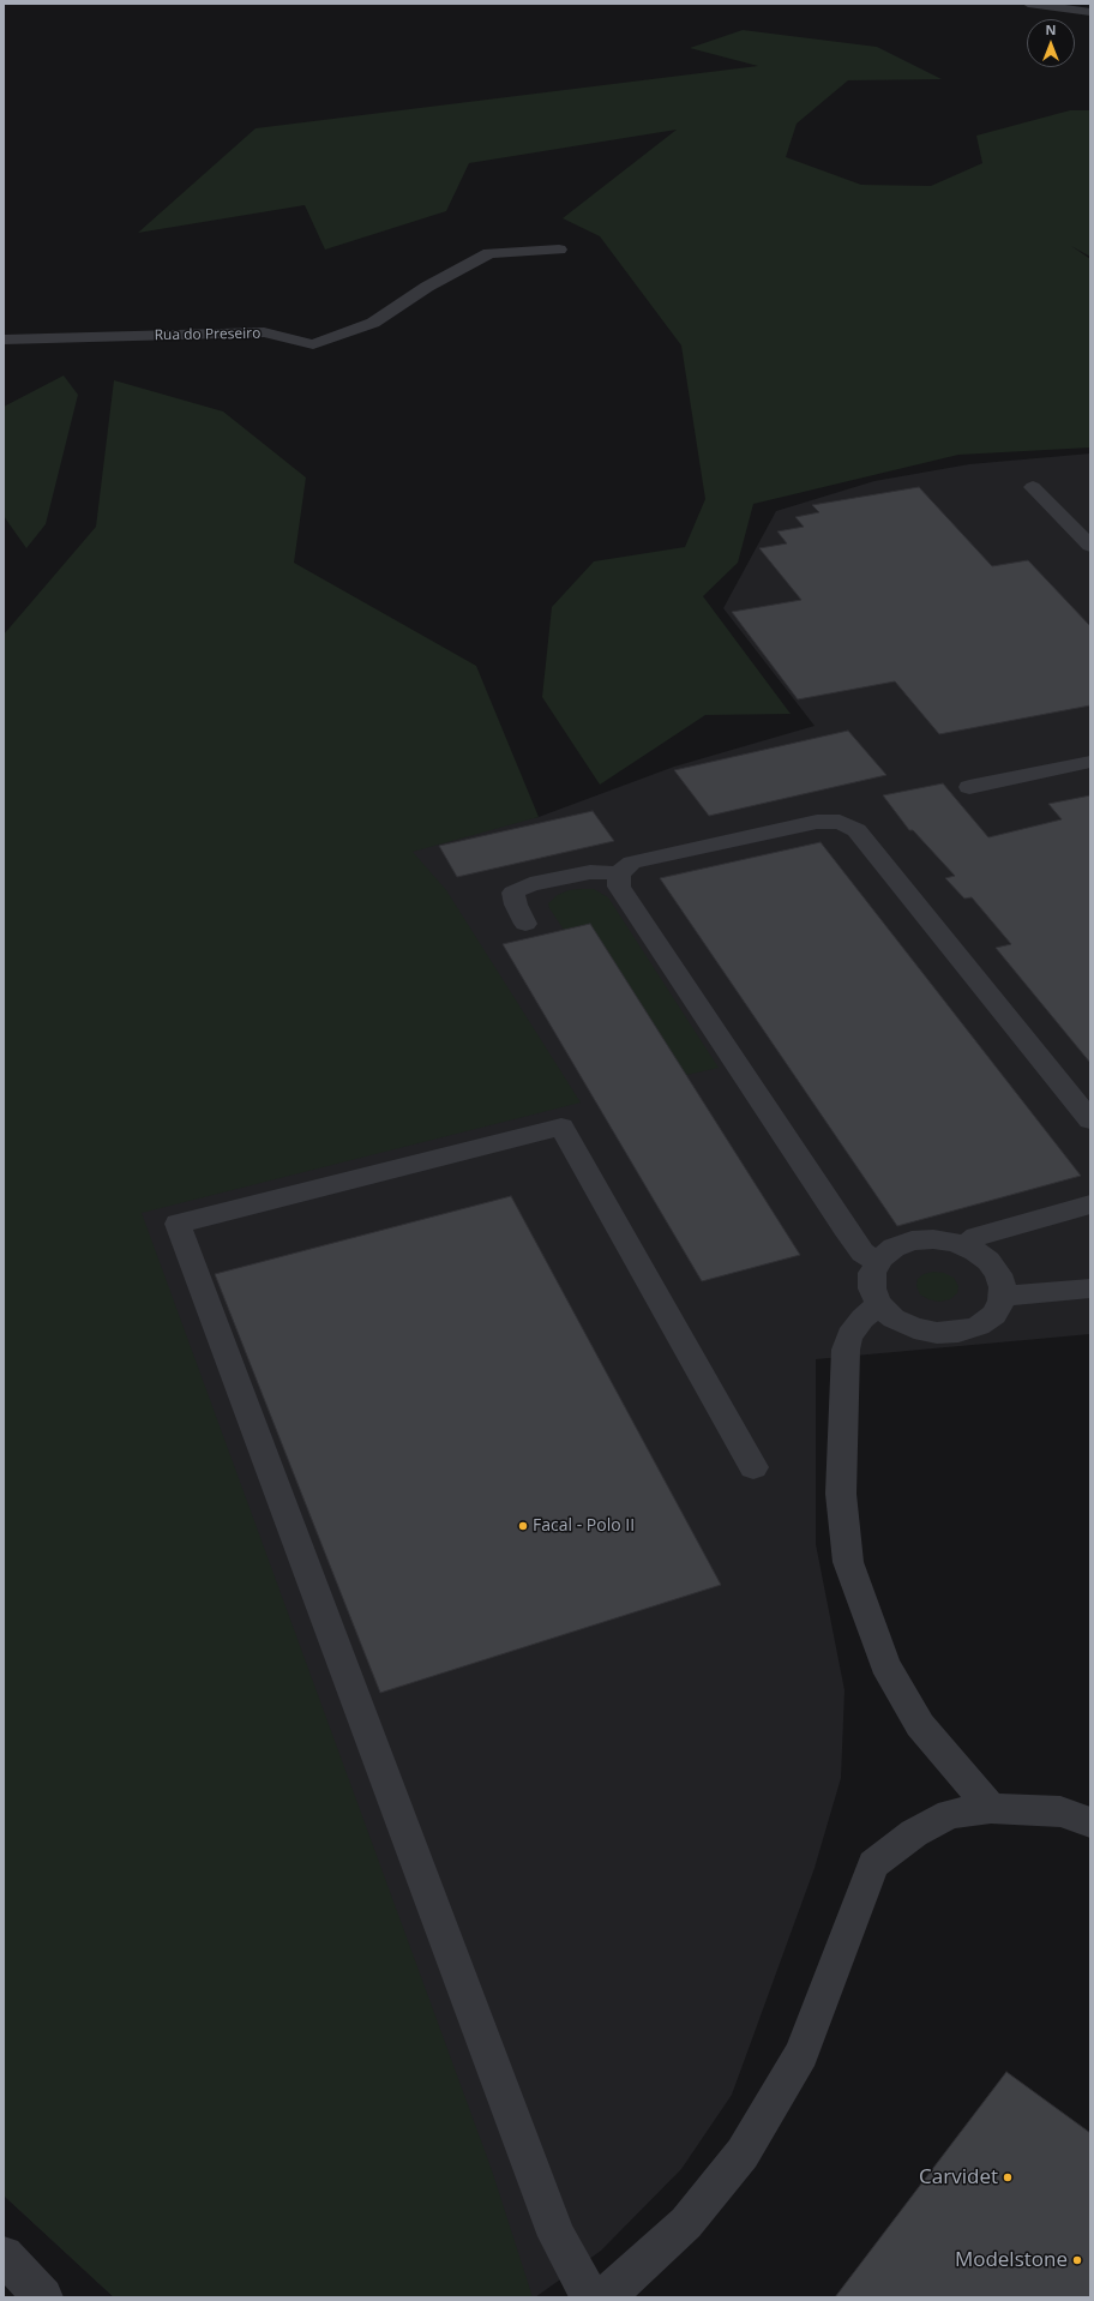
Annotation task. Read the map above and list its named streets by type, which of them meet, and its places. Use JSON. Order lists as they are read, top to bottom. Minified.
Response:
{"streets":{"street":["Rua do Preseiro"]},"places":["Facal - Polo II","Carvidet","Modelstone"],"north":"top"}
